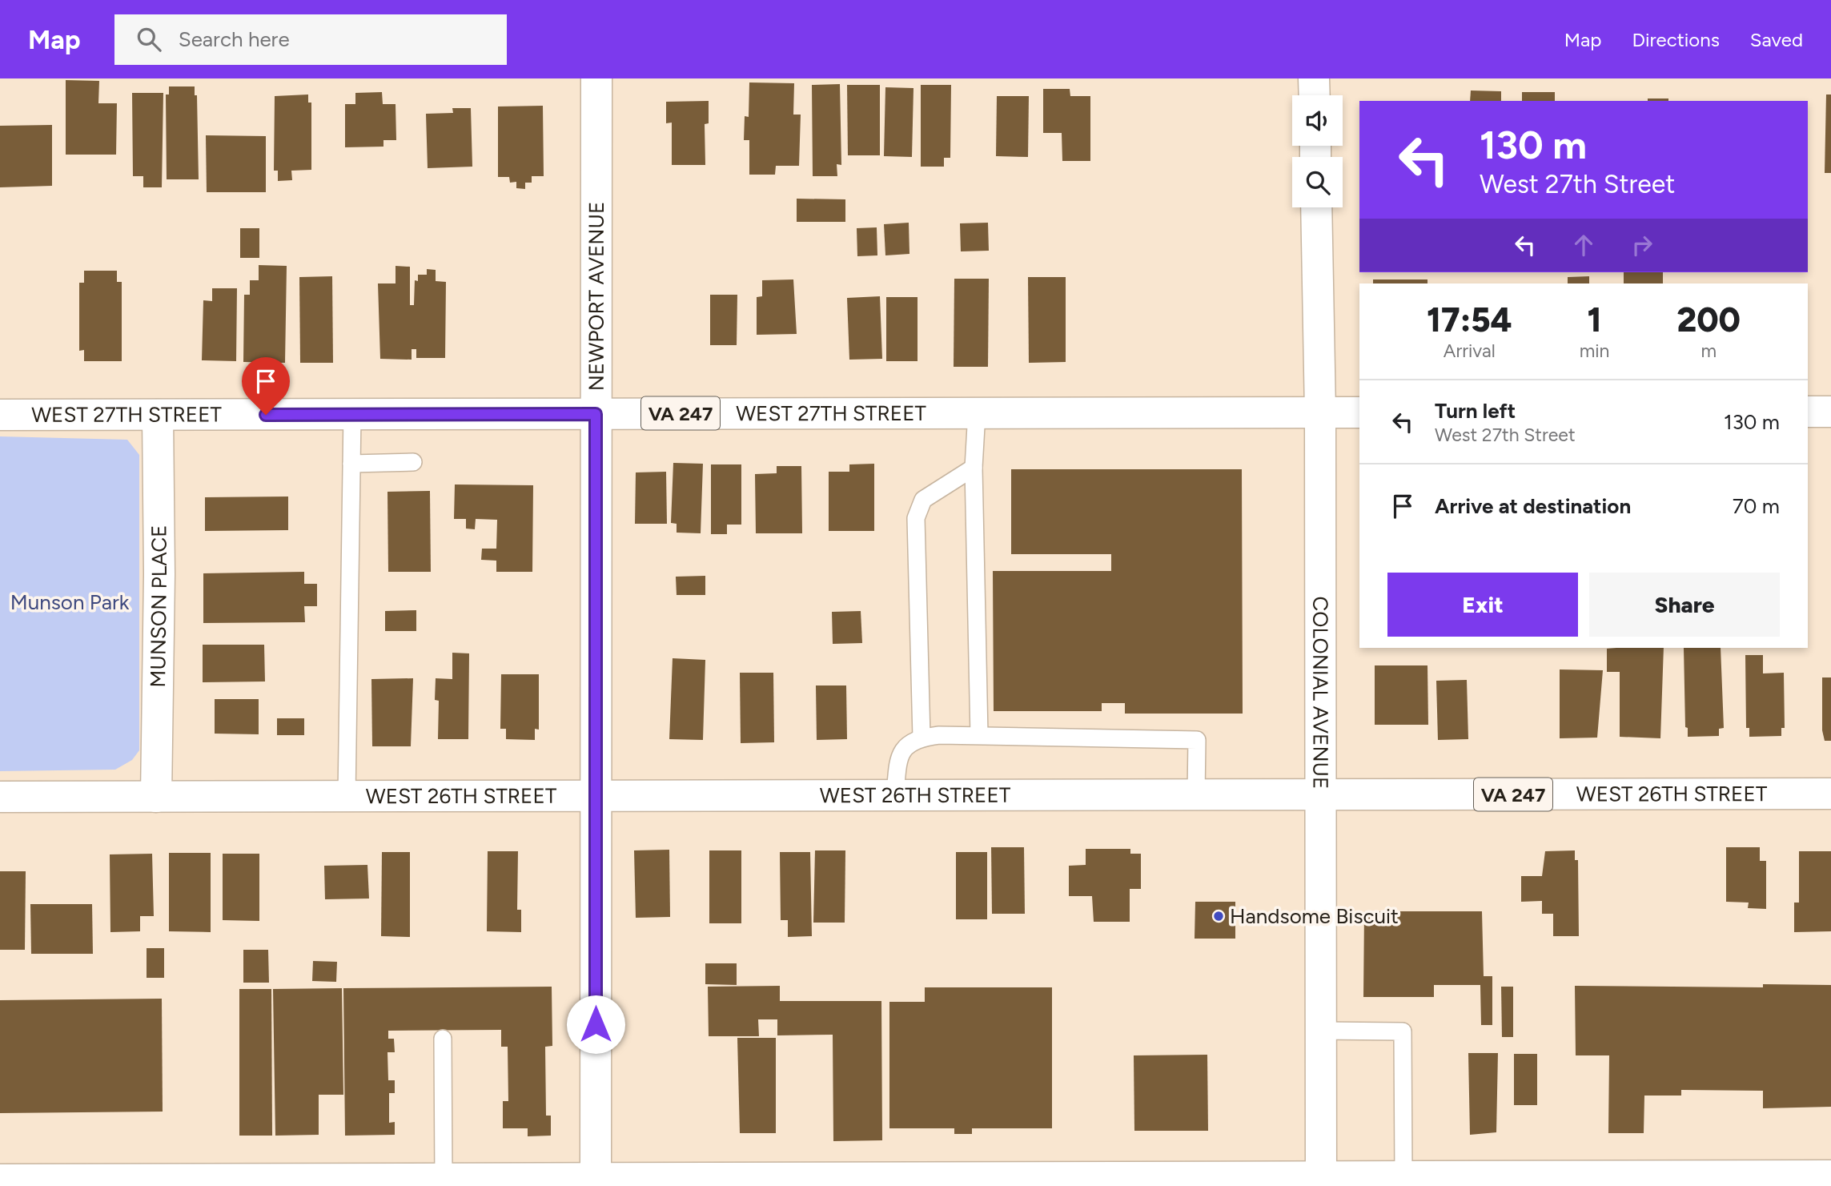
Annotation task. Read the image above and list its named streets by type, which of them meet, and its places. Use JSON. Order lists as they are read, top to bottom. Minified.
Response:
{"streets":{"street":["NEWPORT AVENUE","VA 247","WEST 27TH STREET","MUNSON PLACE","COLONIAL AVENUE","WEST 26TH STREET"]},"crossings":[["NEWPORT AVENUE","WEST 27TH STREET"],["NEWPORT AVENUE","WEST 26TH STREET"],["WEST 27TH STREET","MUNSON PLACE"],["WEST 27TH STREET","COLONIAL AVENUE"],["MUNSON PLACE","WEST 26TH STREET"],["COLONIAL AVENUE","WEST 26TH STREET"]],"parks":["Munson Park"],"places":["Handsome Biscuit"],"page":{"header":"Map","search":"Search here","nav":["Map","Directions","Saved"],"turn":["130 m","West 27th Street"],"eta":["17:54","Arrival","1","min","200","m"],"list":[{"name":"Turn left","note":"West 27th Street","value":"130 m"},{"name":"Arrive at destination","value":"70 m"}],"buttons":["Exit","Share"]}}
